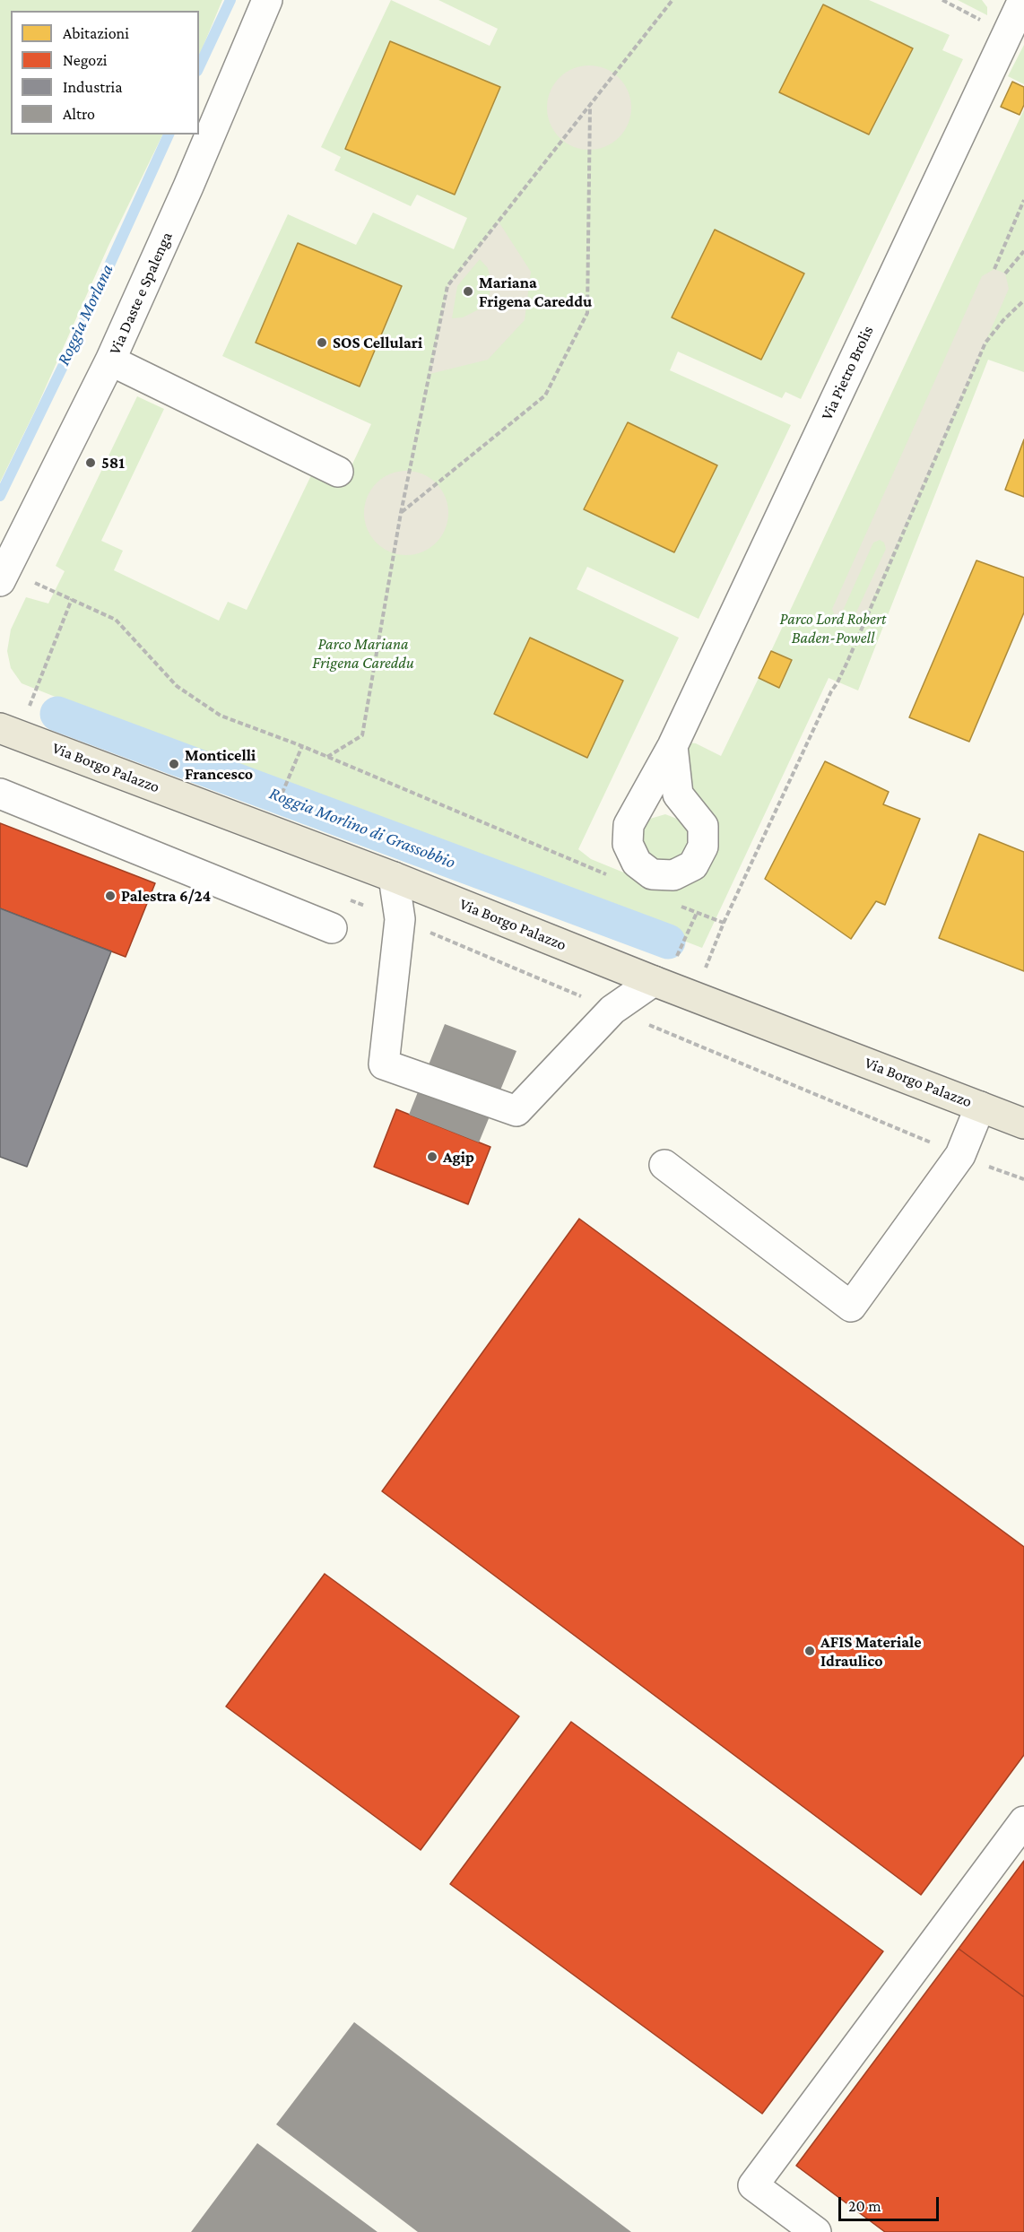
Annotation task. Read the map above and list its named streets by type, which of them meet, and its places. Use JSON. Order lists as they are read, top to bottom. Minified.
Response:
{"streets":{"main road":["Via Borgo Palazzo"],"street":["Via Daste e Spalenga","Via Pietro Brolis"]},"water":["Roggia Morlana","Roggia Morlino di Grassobbio"],"parks":["Parco Lord Robert Baden-Powell","Parco Mariana Frigena Careddu"],"places":["Mariana Frigena Careddu","SOS Cellulari","581","Monticelli Francesco","Palestra 6/24","Agip","AFIS Materiale Idraulico"],"legend":["Abitazioni","Negozi","Industria","Altro"],"scale_bar":"20 m"}
